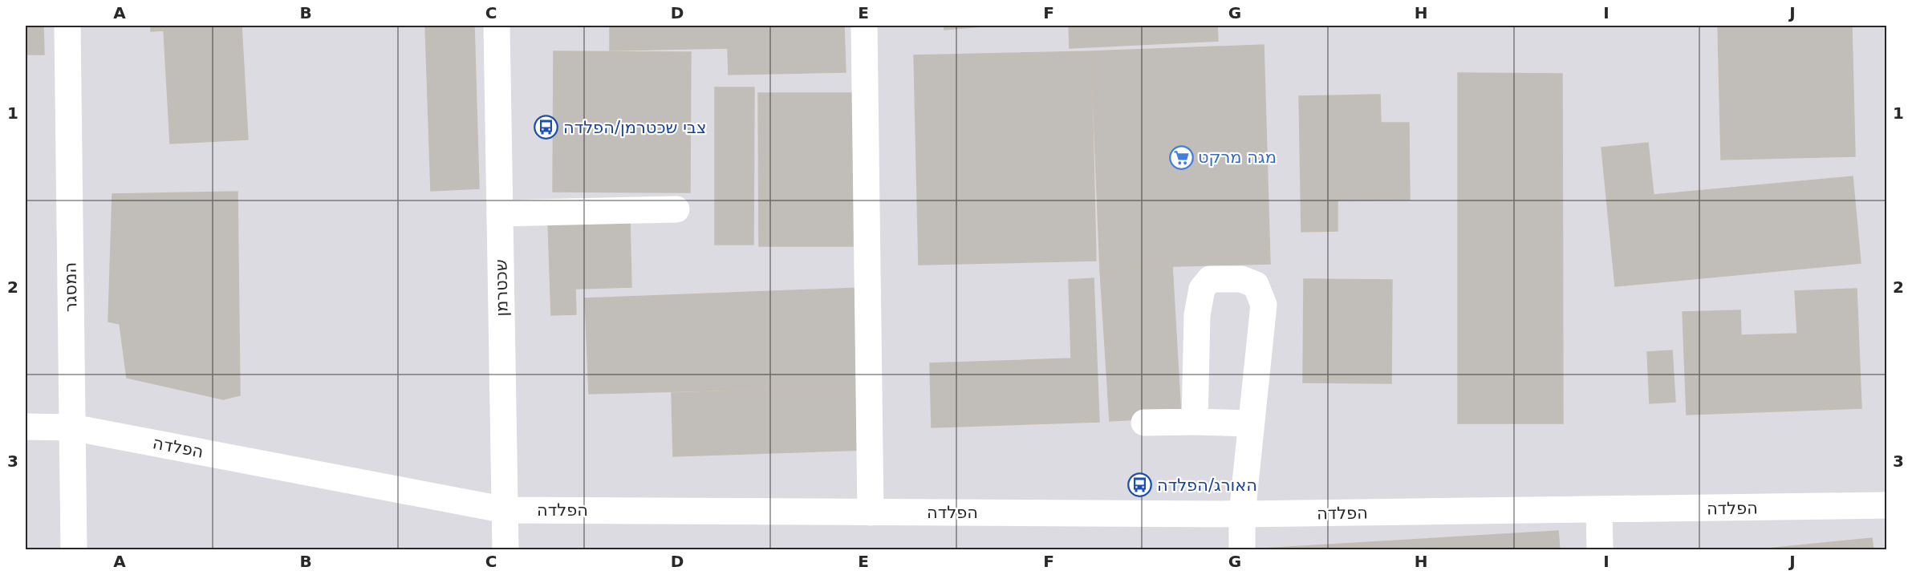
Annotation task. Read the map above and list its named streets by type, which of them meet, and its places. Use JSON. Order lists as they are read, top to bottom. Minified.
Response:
{"streets":{"street":["המסגר","שכטרמן","הפלדה"]},"crossings":[["המסגר","הפלדה"],["שכטרמן","הפלדה"]],"places":{"bus stop":["צבי שכטרמן/הפלדה","האורג/הפלדה"],"supermarket":["מגה מרקט"]},"grid":{"columns":["A","B","C","D","E","F","G","H","I","J"],"rows":["1","2","3"]}}
